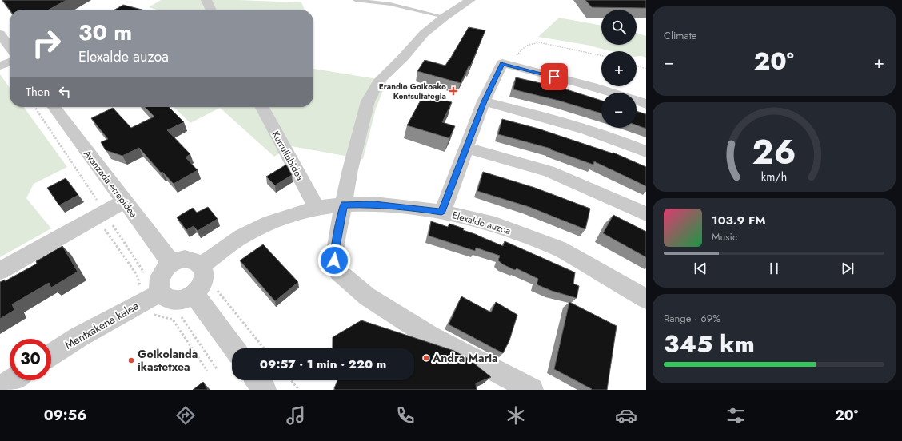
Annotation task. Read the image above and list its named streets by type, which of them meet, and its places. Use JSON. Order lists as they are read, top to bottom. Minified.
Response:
{"streets":{"street":["Kurrullubidea","Avanzada errepidea","Elexalde auzoa","Mentxakena kalea"]},"crossings":[["Kurrullubidea","Elexalde auzoa"]],"places":{"health":["Erandio Goikoako Kontsultategia"],"other":["Andra Maria","Goikolanda ikastetxea"]},"page":{"tile":["Climate",["Range · 69%","345 km"]],"map_buttons":["+","−"],"turn":["30 m","Elexalde auzoa"],"heat":["−","20°","+"],"then":"Then","song":["103.9 FM","Music"],"limit":"30","trip":"09:57 · 1 min · 220 m","tabs":["09:56","20°"],"gauge":["26","km/h"]}}
